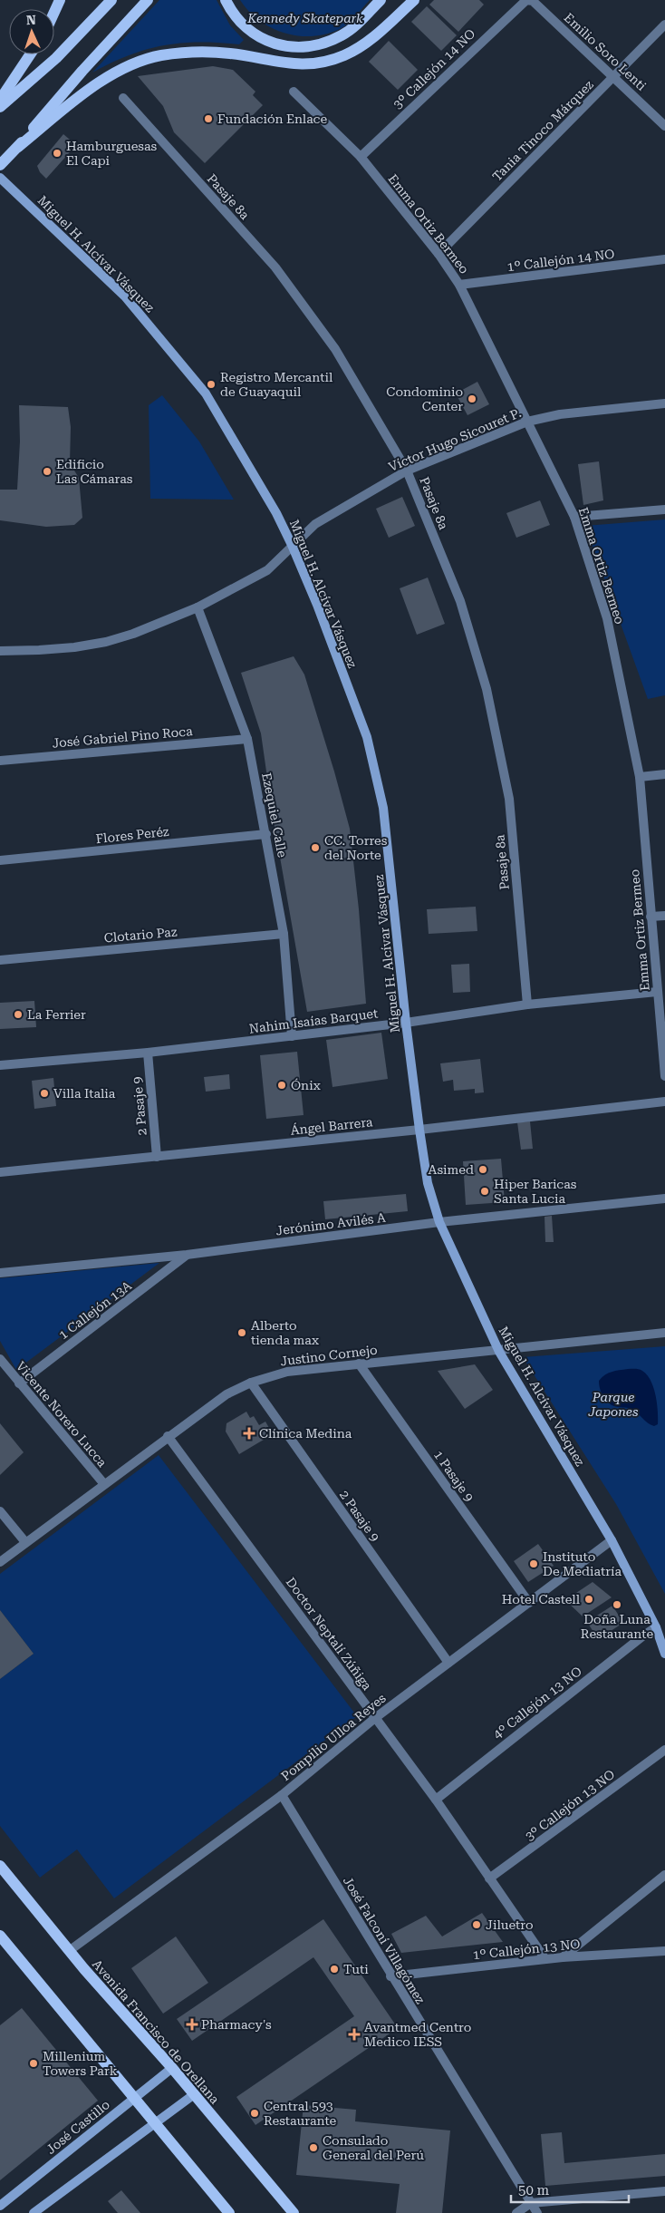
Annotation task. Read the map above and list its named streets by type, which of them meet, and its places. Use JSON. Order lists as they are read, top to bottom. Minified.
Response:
{"streets":{"main road":["Avenida Francisco de Orellana"],"street":["Emilio Soro Lenti","3º Callejón 14 NO","Tania Tinoco Márquez","Pasaje 8a","Emma Ortiz Bermeo","Miguel H. Alcívar Vásquez","1º Callejón 14 NO","Víctor Hugo Sicouret P.","José Gabriel Pino Roca","Ezequiel Calle","Flores Peréz","Clotario Paz","Nahim Isaías Barquet","2 Pasaje 9","Ángel Barrera","Jerónimo Avilés A","1 Callejón 13A","Justino Cornejo","Vicente Norero Lucca","1 Pasaje 9","Doctor Neptalí Zúñiga","4º Callejón 13 NO","Pompilio Ulloa Reyes","3º Callejón 13 NO","José Falconí Villagómez","1º Callejón 13 NO","José Castillo"]},"crossings":[["Emilio Soro Lenti","3º Callejón 14 NO"],["Emilio Soro Lenti","Tania Tinoco Márquez"],["3º Callejón 14 NO","Emma Ortiz Bermeo"],["Tania Tinoco Márquez","Emma Ortiz Bermeo"],["Pasaje 8a","Víctor Hugo Sicouret P."],["Pasaje 8a","Nahim Isaías Barquet"],["Emma Ortiz Bermeo","1º Callejón 14 NO"],["Emma Ortiz Bermeo","Víctor Hugo Sicouret P."],["Emma Ortiz Bermeo","Nahim Isaías Barquet"],["Miguel H. Alcívar Vásquez","Víctor Hugo Sicouret P."],["Miguel H. Alcívar Vásquez","Nahim Isaías Barquet"],["Miguel H. Alcívar Vásquez","Ángel Barrera"],["Miguel H. Alcívar Vásquez","Jerónimo Avilés A"],["Miguel H. Alcívar Vásquez","Justino Cornejo"],["Miguel H. Alcívar Vásquez","4º Callejón 13 NO"],["Miguel H. Alcívar Vásquez","Pompilio Ulloa Reyes"],["Víctor Hugo Sicouret P.","Ezequiel Calle"],["José Gabriel Pino Roca","Ezequiel Calle"],["Ezequiel Calle","Flores Peréz"],["Ezequiel Calle","Clotario Paz"],["Ezequiel Calle","Nahim Isaías Barquet"],["Nahim Isaías Barquet","2 Pasaje 9"],["2 Pasaje 9","Ángel Barrera"],["2 Pasaje 9","Justino Cornejo"],["2 Pasaje 9","Pompilio Ulloa Reyes"],["Jerónimo Avilés A","1 Callejón 13A"],["1 Callejón 13A","Vicente Norero Lucca"],["Justino Cornejo","Vicente Norero Lucca"],["Justino Cornejo","1 Pasaje 9"],["Justino Cornejo","Doctor Neptalí Zúñiga"],["1 Pasaje 9","Pompilio Ulloa Reyes"],["Doctor Neptalí Zúñiga","4º Callejón 13 NO"],["Doctor Neptalí Zúñiga","Pompilio Ulloa Reyes"],["Doctor Neptalí Zúñiga","3º Callejón 13 NO"],["Doctor Neptalí Zúñiga","1º Callejón 13 NO"],["Pompilio Ulloa Reyes","José Falconí Villagómez"],["Pompilio Ulloa Reyes","Avenida Francisco de Orellana"],["José Falconí Villagómez","1º Callejón 13 NO"],["Avenida Francisco de Orellana","José Castillo"]],"parks":["Kennedy Skatepark","Parque Japones"],"places":{"other":["Fundación Enlace","Hamburguesas El Capi","Registro Mercantil de Guayaquil","Condominio Center","Edificio Las Cámaras","CC. Torres del Norte","La Ferrier","Ónix","Villa Italia","Asimed","Hiper Baricas Santa Lucia","Alberto tienda max","Instituto De Mediatría","Hotel Castell","Doña Luna Restaurante","Jiluetro","Tuti","Millenium Towers Park","Central 593 Restaurante","Consulado General del Perú"],"health":["Clínica Medina","Pharmacy's","Avantmed Centro Medico IESS"]},"scale_bar":"50 m","north":"top"}
